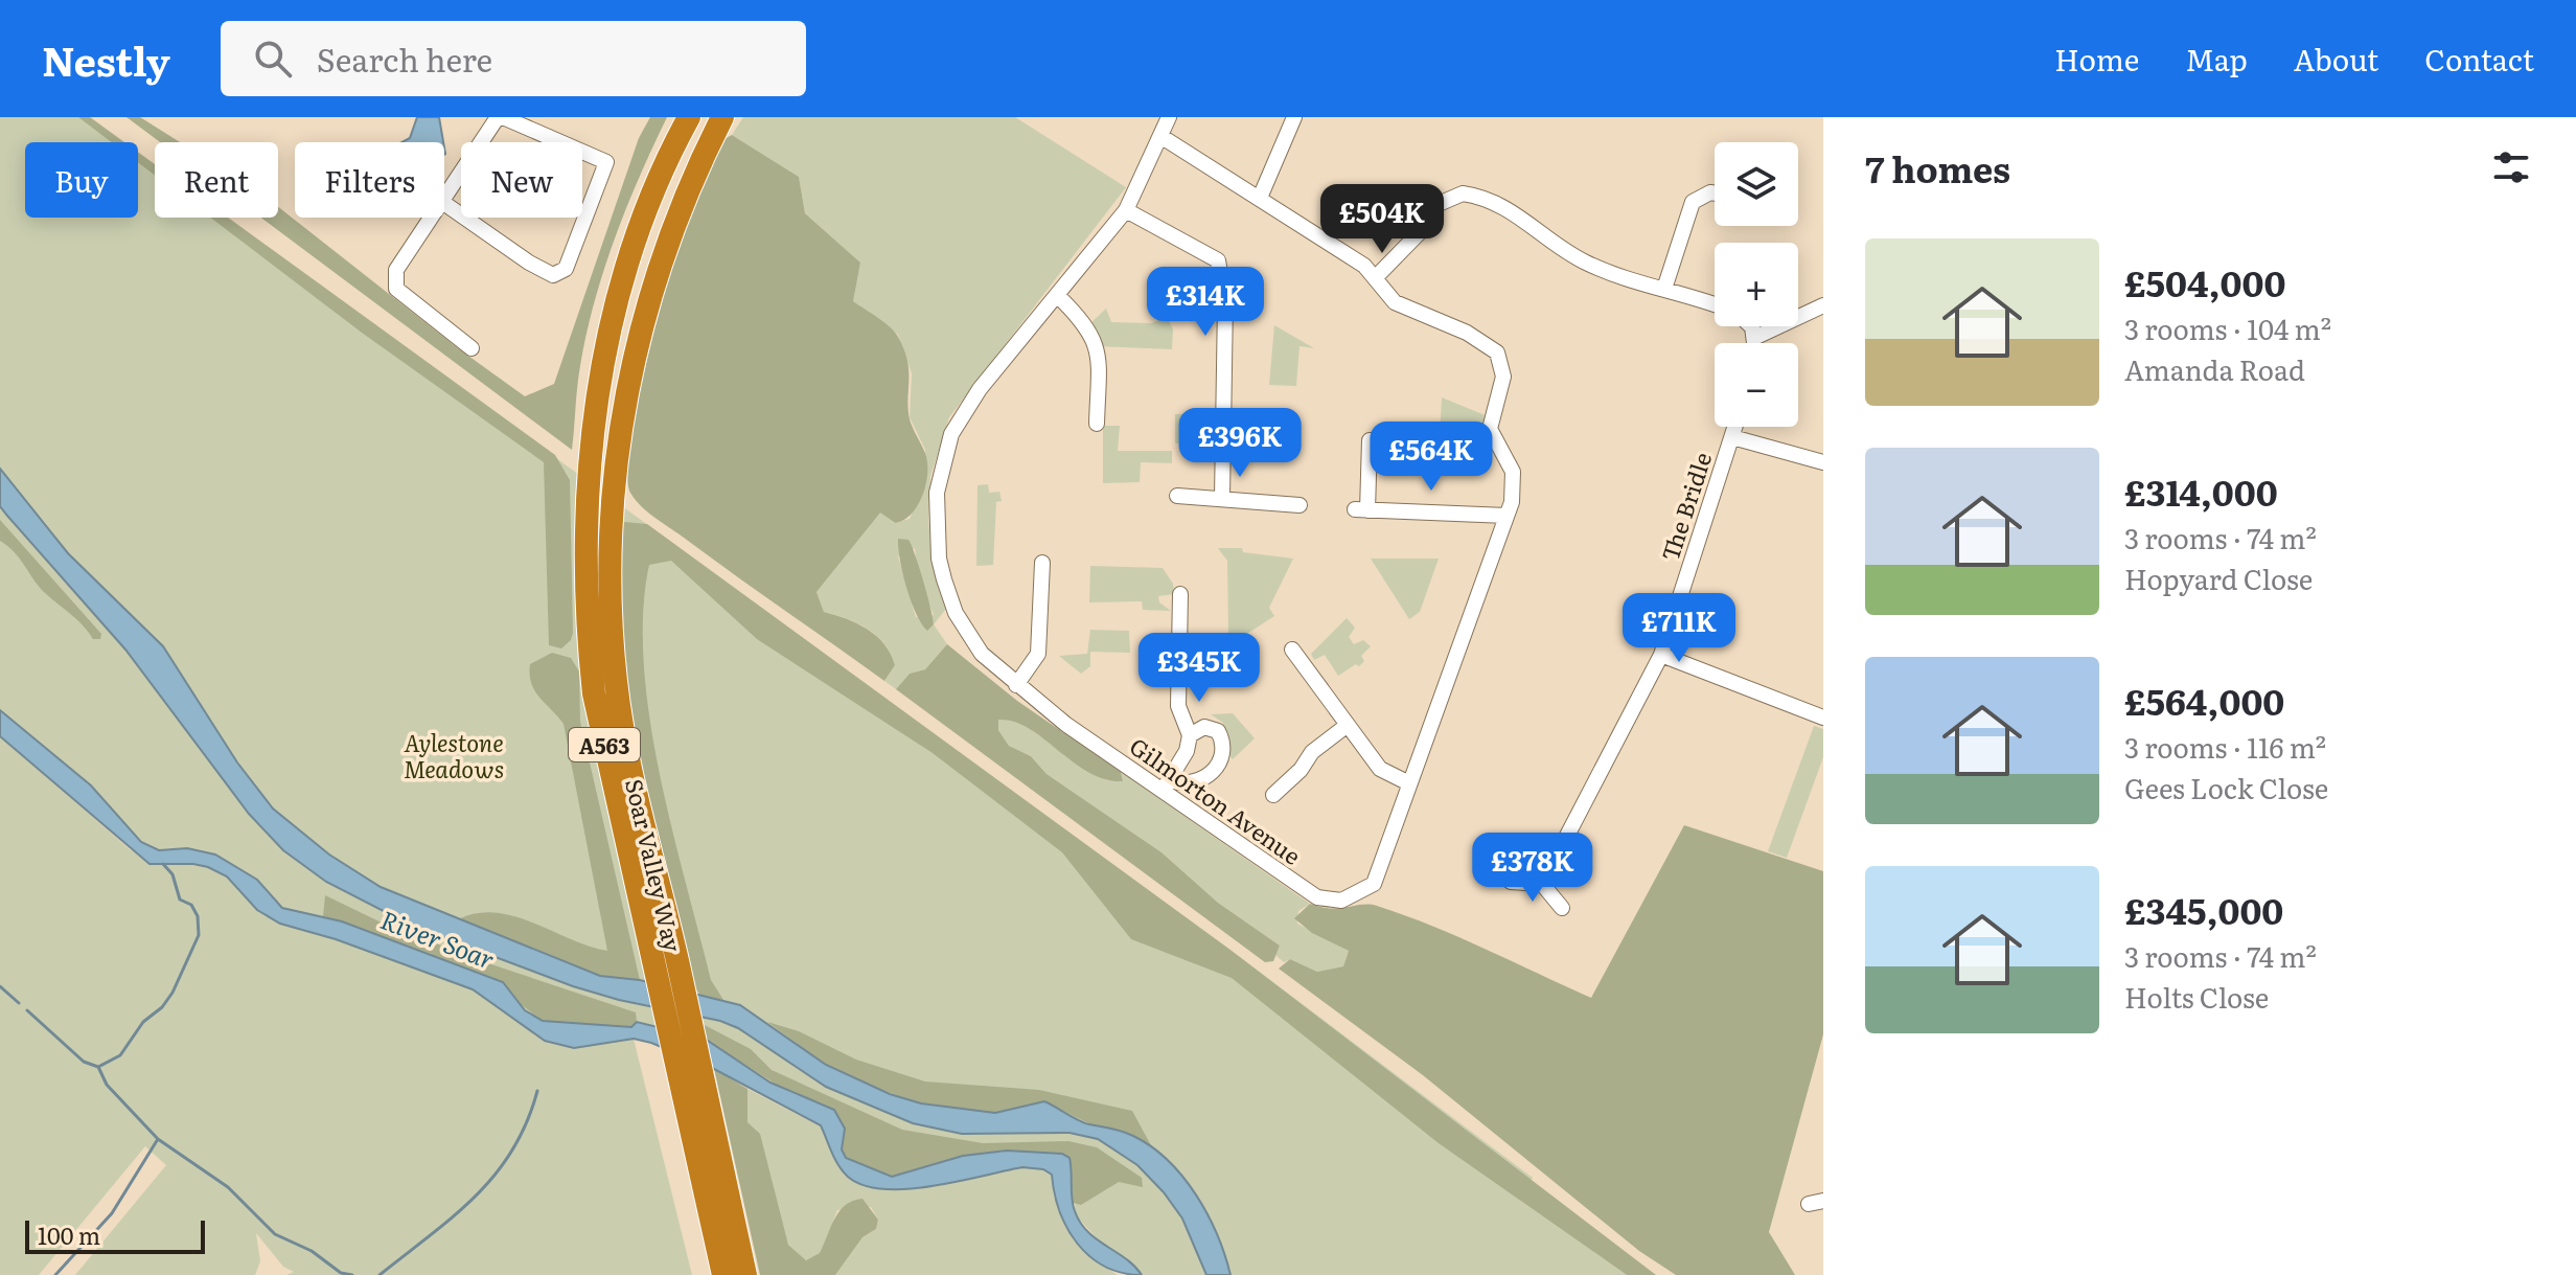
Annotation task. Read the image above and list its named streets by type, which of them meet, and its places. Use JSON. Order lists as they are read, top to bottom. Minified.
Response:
{"streets":{"highway":["A563","Soar Valley Way"],"street":["The Bridle","Gilmorton Avenue"]},"water":["River Soar"],"parks":["Aylestone Meadows"],"scale_bar":"100 m","page":{"header":"Nestly","search":"Search here","nav":["Home","Map","About","Contact"],"heading":"7 homes","map_buttons":["+","−"],"chip":["Buy","Rent","Filters","New"],"price":["£504K","£314K","£396K","£564K","£711K","£345K","£378K"],"list":[{"name":"£504,000","note":"3 rooms · 104 m² · Amanda Road"},{"name":"£314,000","note":"3 rooms · 74 m² · Hopyard Close"},{"name":"£564,000","note":"3 rooms · 116 m² · Gees Lock Close"},{"name":"£345,000","note":"3 rooms · 74 m² · Holts Close"}],"scale":"100 m"}}
